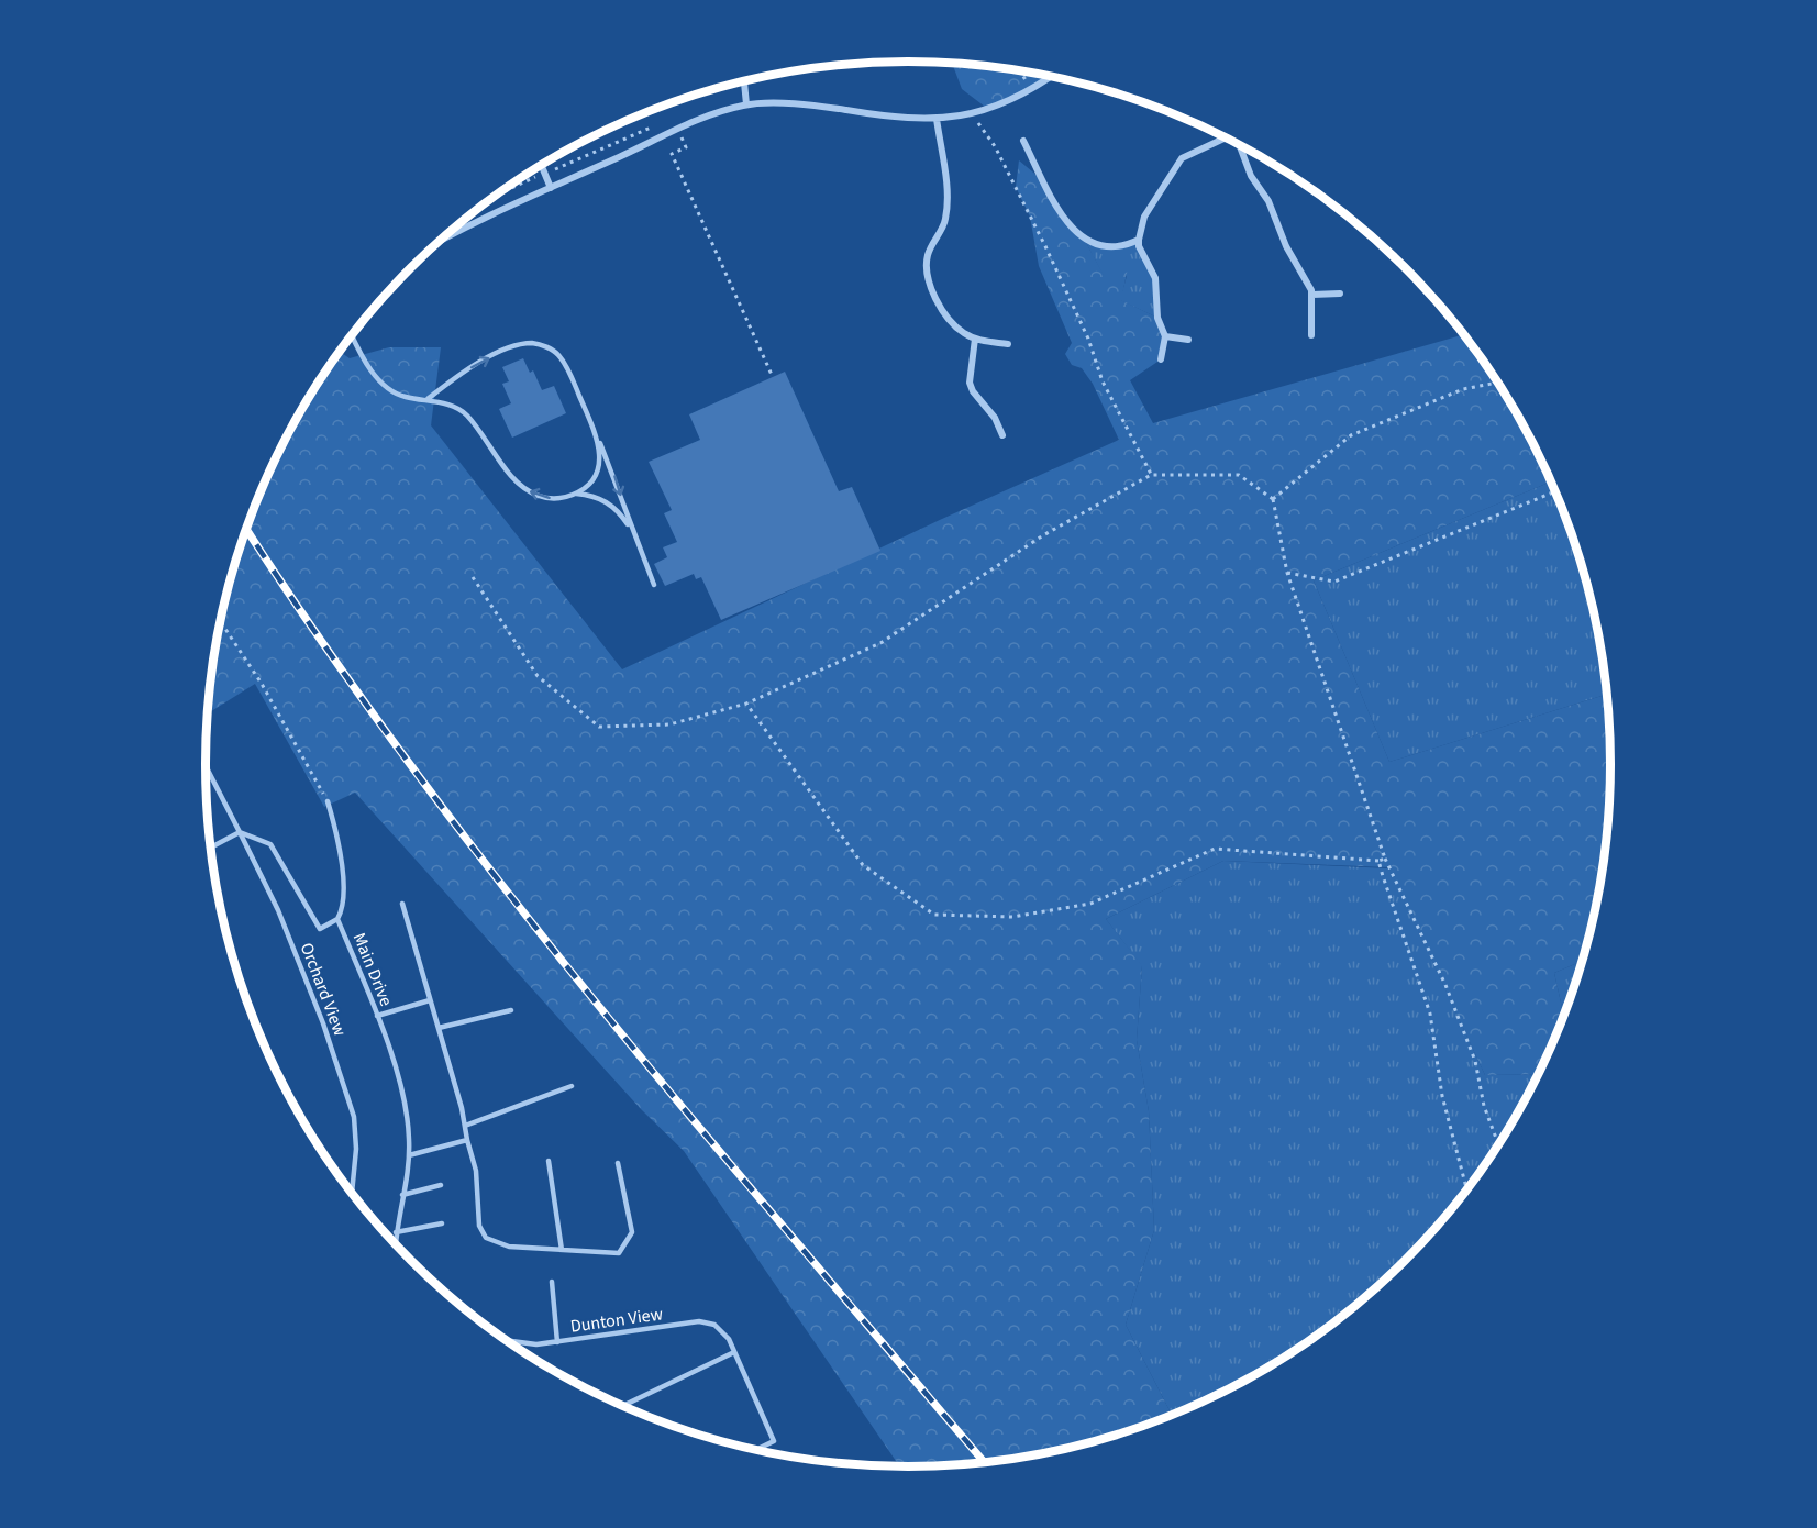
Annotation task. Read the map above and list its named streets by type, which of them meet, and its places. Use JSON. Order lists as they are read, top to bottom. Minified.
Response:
{"streets":{"lane":["Main Drive","Orchard View","Dunton View"]},"crossings":[["Main Drive","Orchard View"]]}
